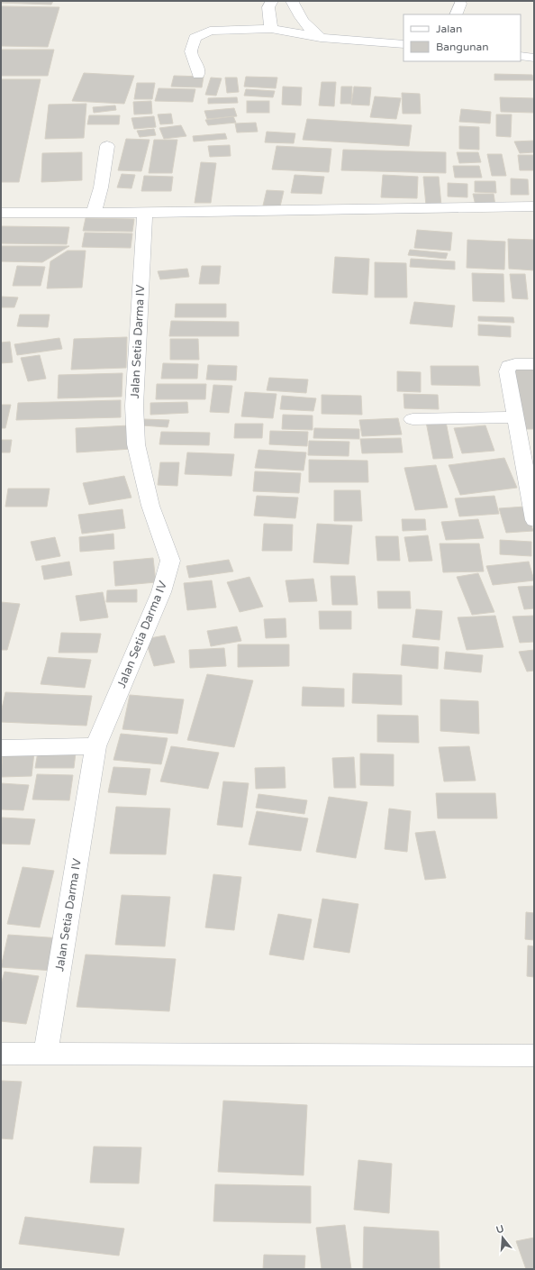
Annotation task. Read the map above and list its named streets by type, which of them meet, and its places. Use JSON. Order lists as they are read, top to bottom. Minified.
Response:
{"streets":{"street":["Jalan Setia Darma IV"]},"legend":["Jalan","Bangunan"],"north":"top"}
